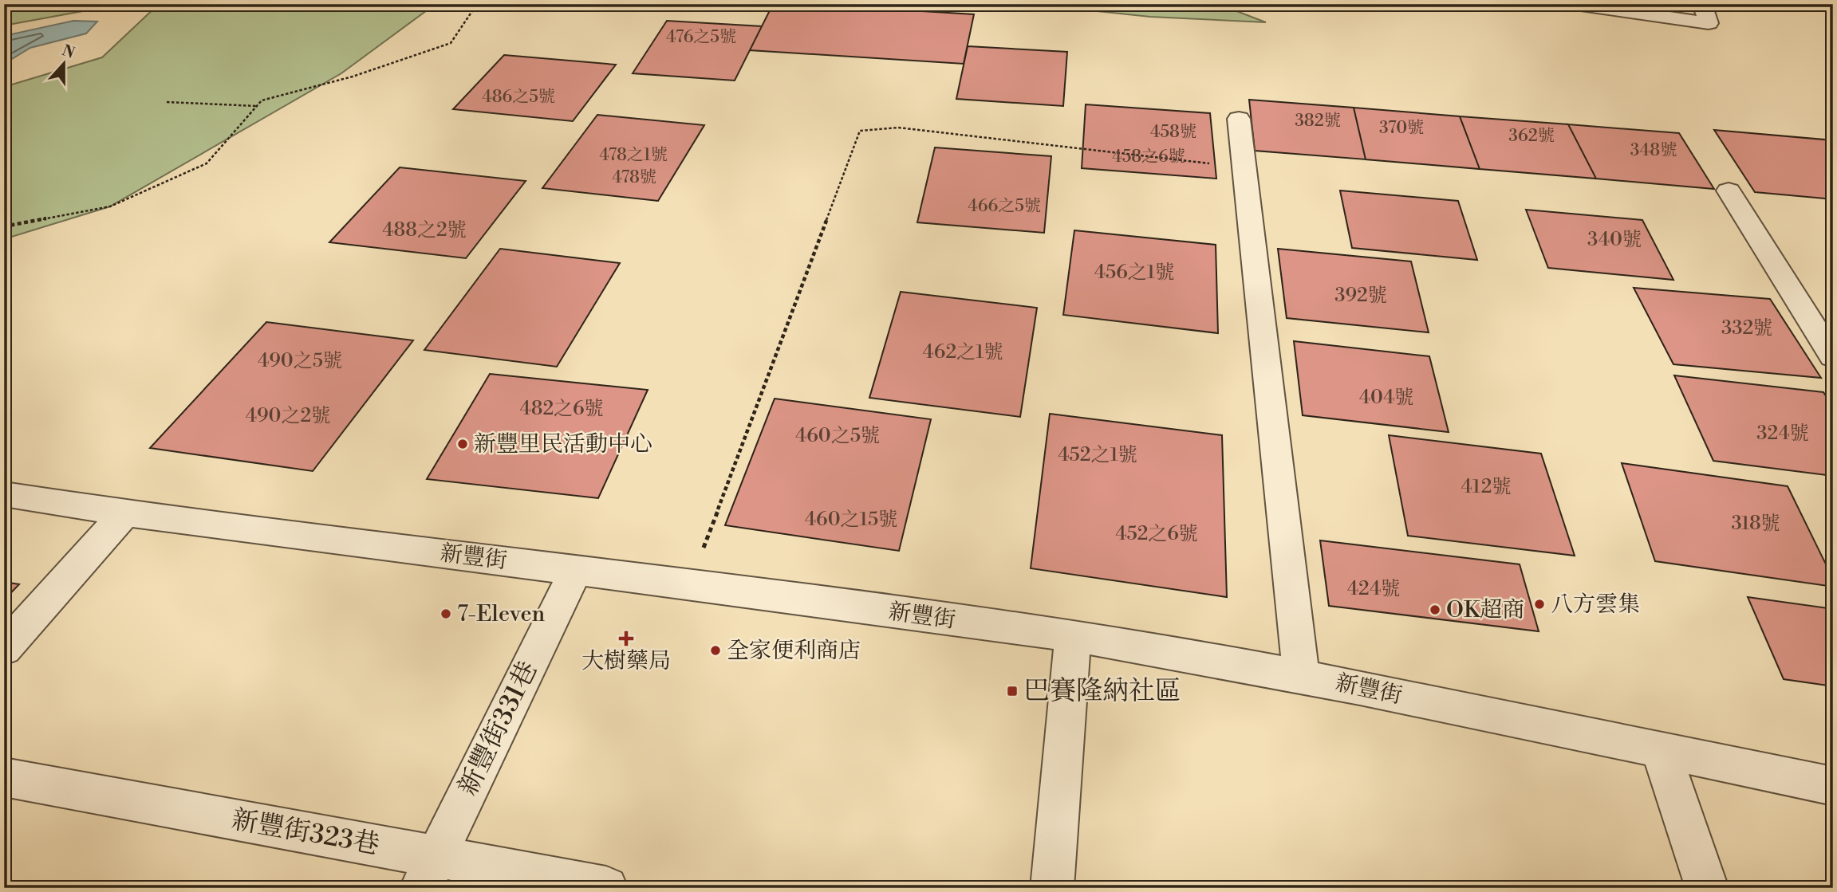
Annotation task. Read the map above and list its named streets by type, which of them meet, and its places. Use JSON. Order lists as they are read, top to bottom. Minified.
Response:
{"streets":{"street":["新豐街","新豐街331巷","新豐街323巷"]},"crossings":[["新豐街","新豐街331巷"],["新豐街331巷","新豐街323巷"]],"places":{"other":["新豐里民活動中心","八方雲集","OK超商","7-Eleven","全家便利商店"],"health":["大樹藥局"],"transit":["巴賽隆納社區"]},"house_numbers":["476之5號","486之5號","382號","370號","458號","362號","348號","478之1號","458之6號","478號","466之5號","488之2號","340號","456之1號","392號","332號","462之1號","490之5號","404號","482之6號","490之2號","324號","460之5號","452之1號","412號","460之15號","318號","452之6號","424號"],"north":"top"}
